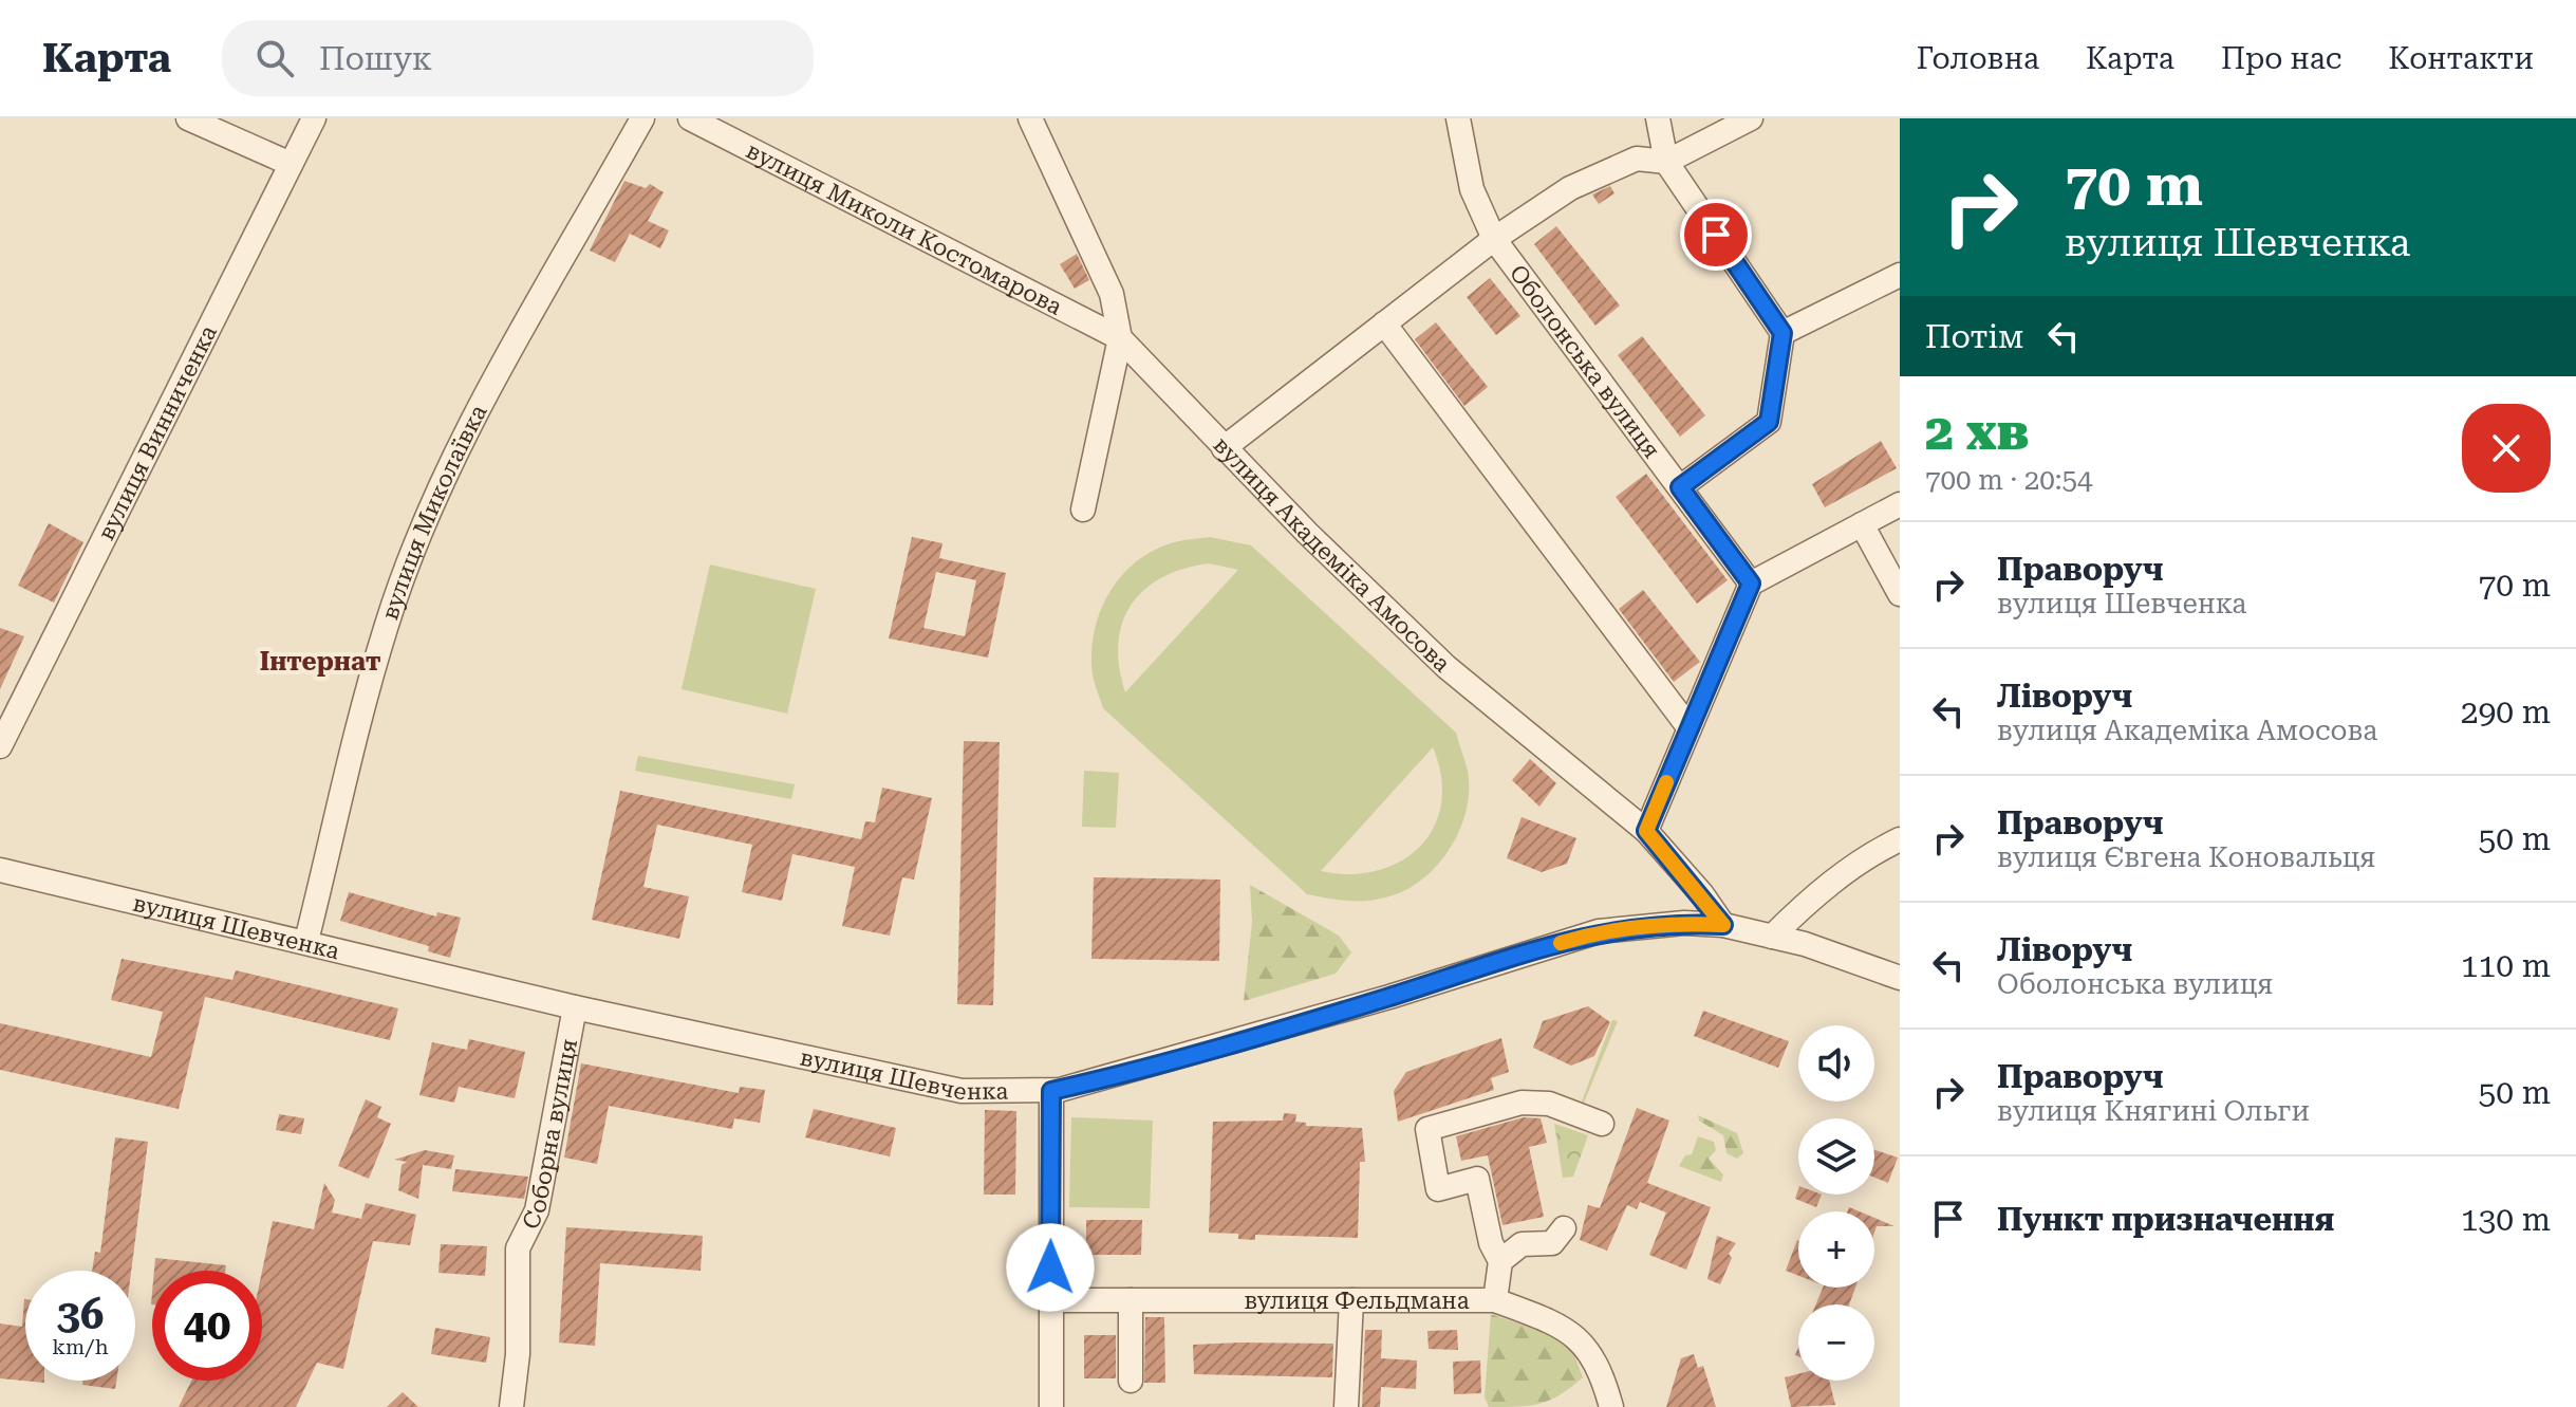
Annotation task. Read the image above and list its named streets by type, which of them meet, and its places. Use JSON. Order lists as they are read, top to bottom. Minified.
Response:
{"streets":{"street":["вулиця Миколи Костомарова","Оболонська вулиця","вулиця Винниченка","вулиця Миколаївка","вулиця Академіка Амосова","вулиця Шевченка","Соборна вулиця","вулиця Фельдмана"]},"crossings":[["вулиця Миколи Костомарова","вулиця Академіка Амосова"],["вулиця Миколаївка","вулиця Шевченка"],["вулиця Академіка Амосова","вулиця Шевченка"],["вулиця Шевченка","Соборна вулиця"]],"districts":["Інтернат"],"page":{"header":"Карта","search":"Пошук","nav":["Головна","Карта","Про нас","Контакти"],"turn":["70 m","вулиця Шевченка"],"then":"Потім","heading":["2 хв","700 m · 20:54"],"list":[{"name":"Праворуч","note":"вулиця Шевченка","value":"70 m"},{"name":"Ліворуч","note":"вулиця Академіка Амосова","value":"290 m"},{"name":"Праворуч","note":"вулиця Євгена Коновальця","value":"50 m"},{"name":"Ліворуч","note":"Оболонська вулиця","value":"110 m"},{"name":"Праворуч","note":"вулиця Княгині Ольги","value":"50 m"},{"name":"Пункт призначення","value":"130 m"}],"map_buttons":["+","−"],"speed":"36 km/h","limit":"40"}}
